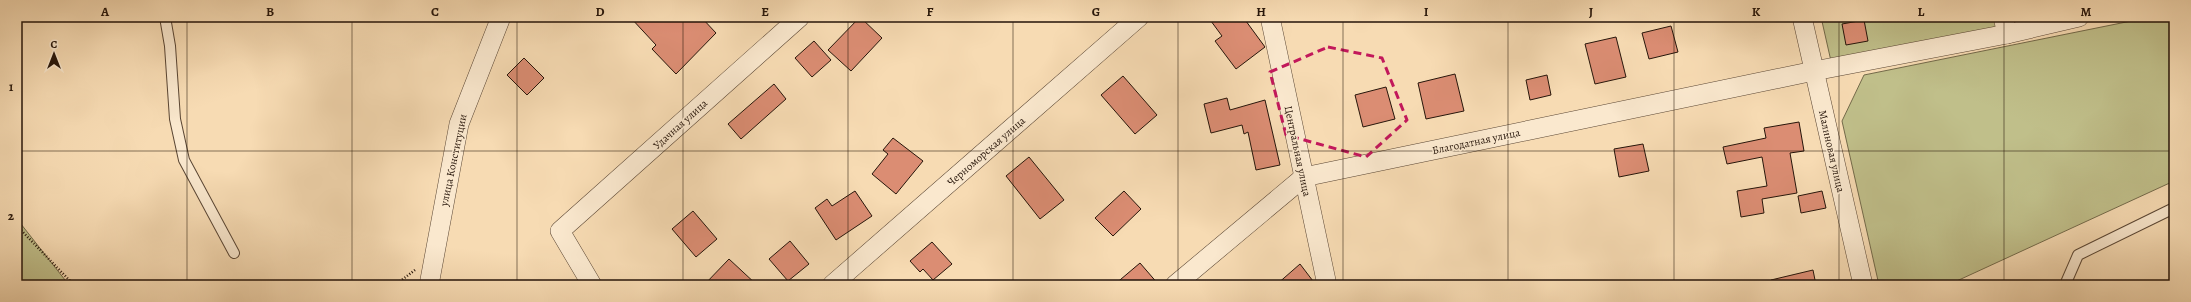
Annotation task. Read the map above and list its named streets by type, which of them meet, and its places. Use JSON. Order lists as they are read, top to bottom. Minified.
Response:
{"streets":{"street":["Удачная улица","Благодатная улица","Черноморская улица","Центральная улица","Малиновая улица","улица Конституции"]},"crossings":[["Благодатная улица","Центральная улица"],["Благодатная улица","Малиновая улица"]],"north":"top","grid":{"columns":["A","B","C","D","E","F","G","H","I","J","K","L","M"],"rows":["1","2"]}}
